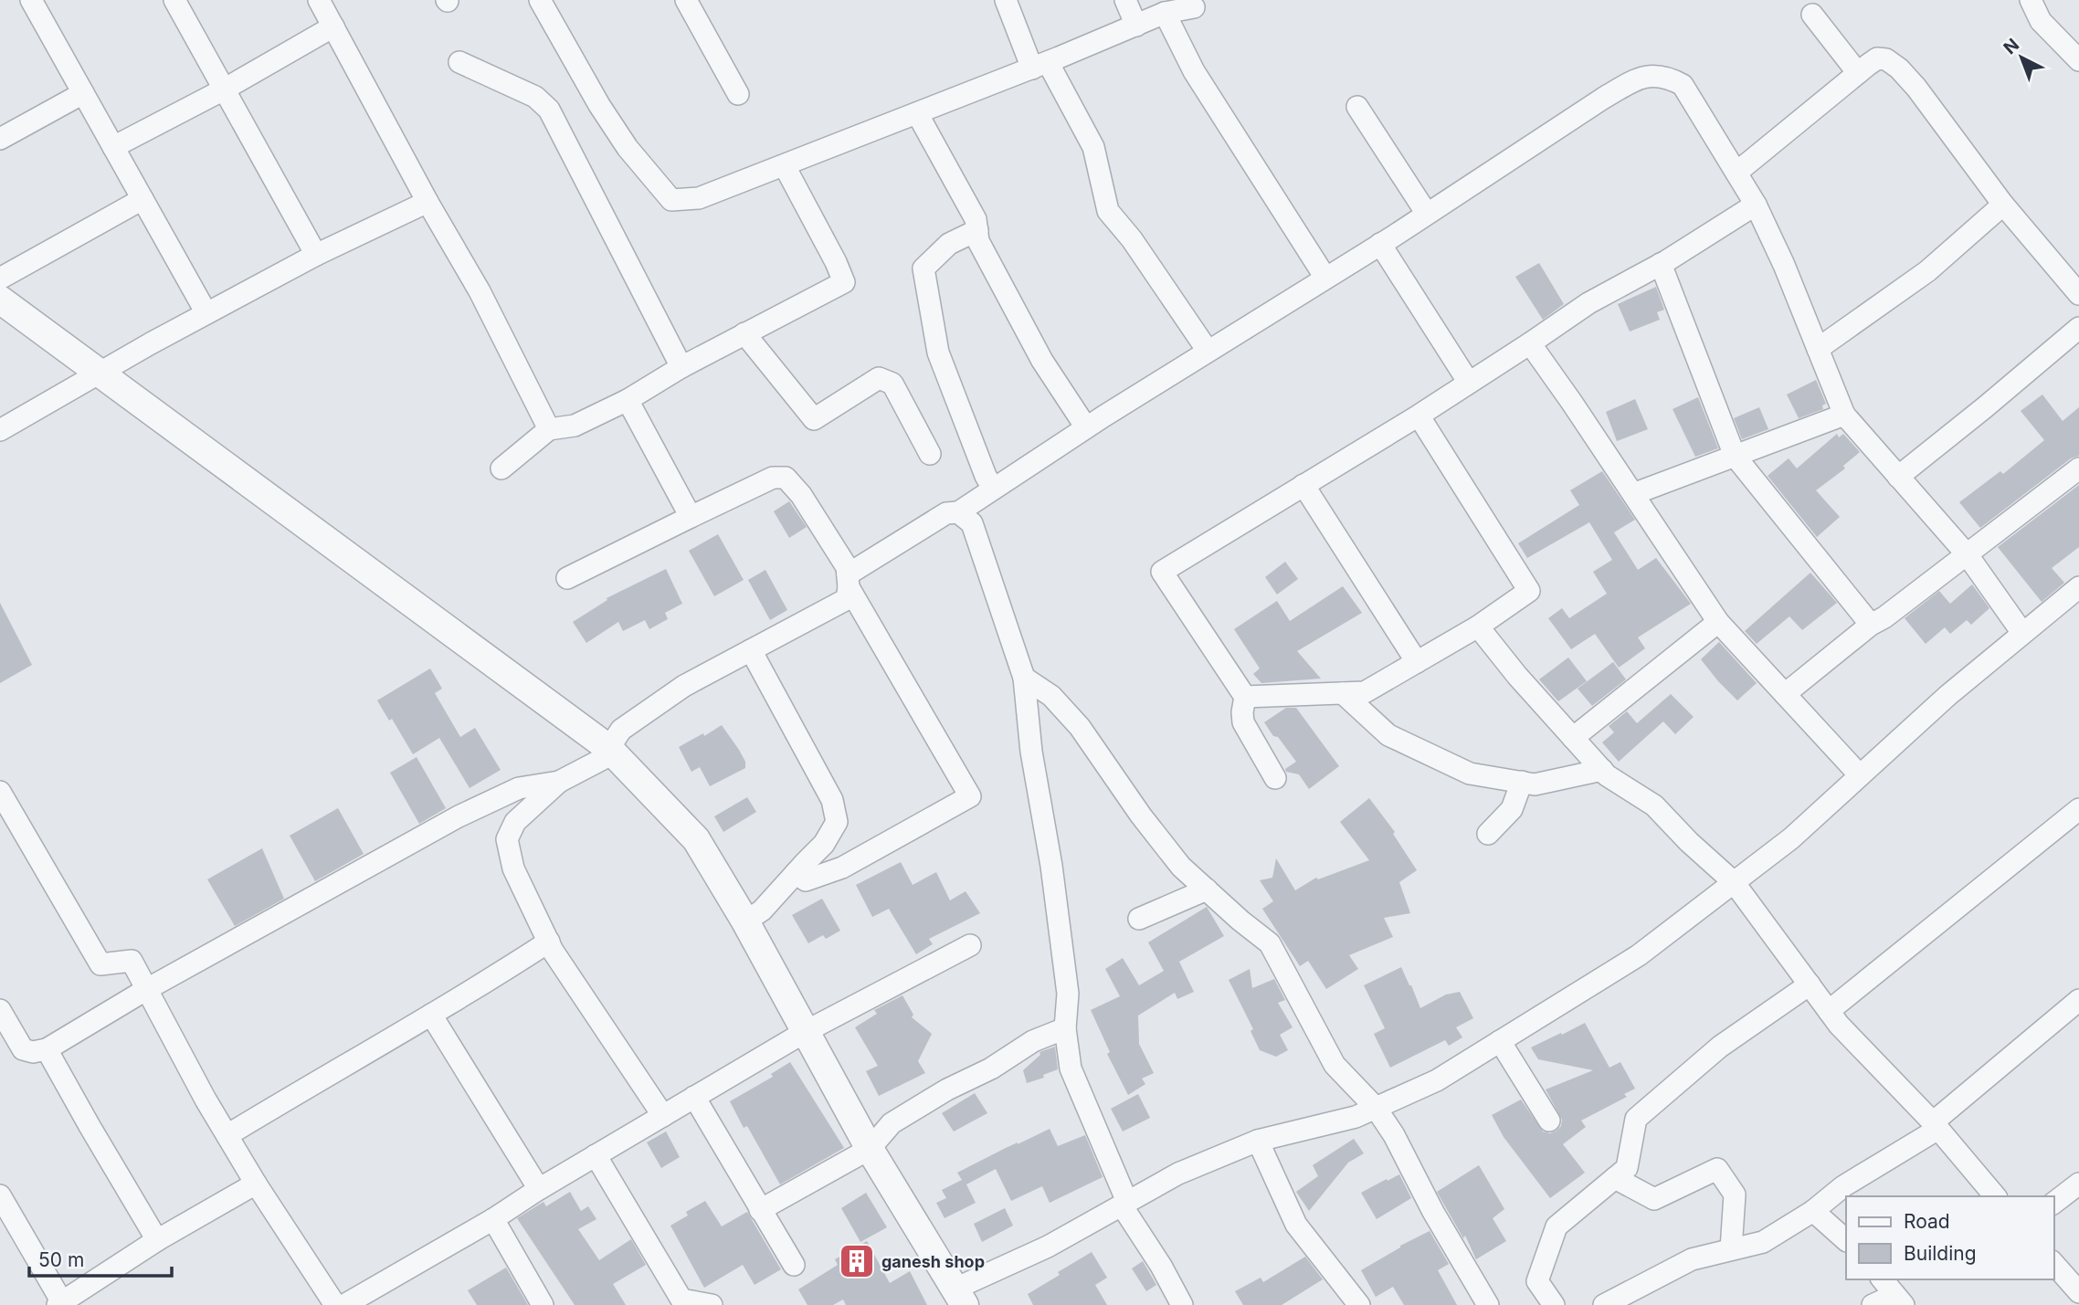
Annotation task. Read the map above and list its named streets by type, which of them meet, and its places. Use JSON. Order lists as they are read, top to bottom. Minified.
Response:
{"places":{"building":["ganesh shop"]},"legend":["Road","Building"],"scale_bar":"50 m","north":"top left"}
